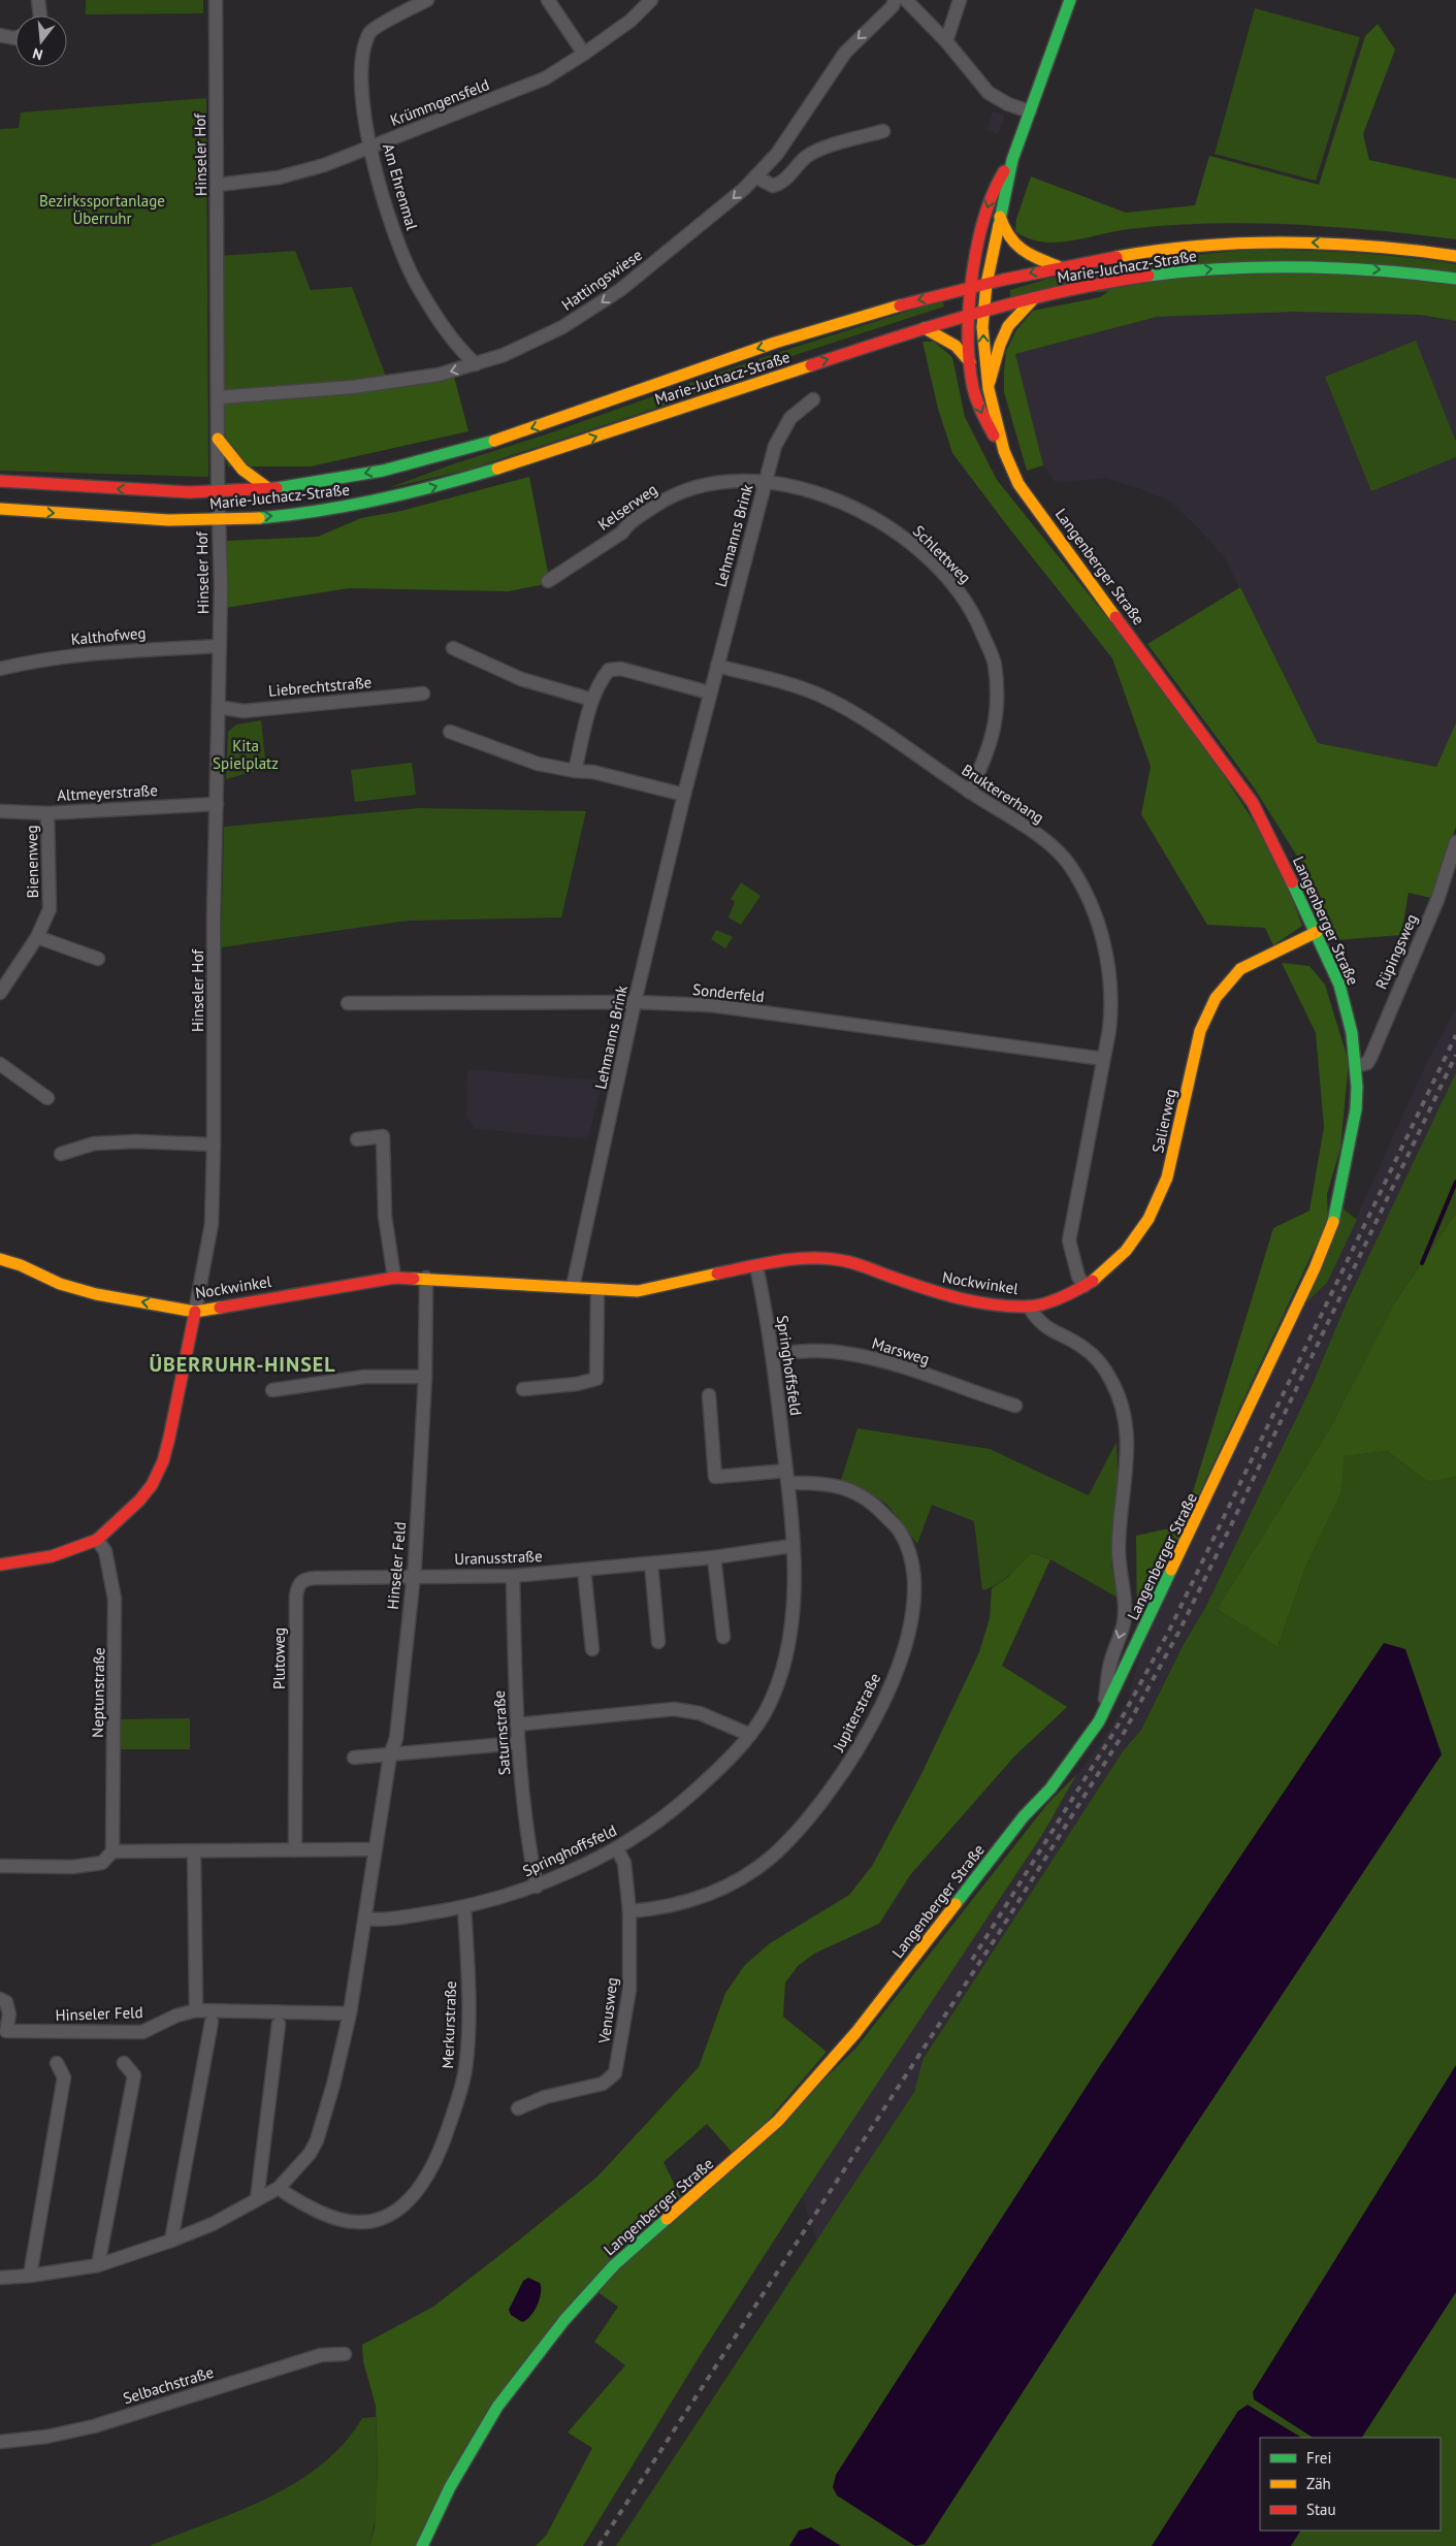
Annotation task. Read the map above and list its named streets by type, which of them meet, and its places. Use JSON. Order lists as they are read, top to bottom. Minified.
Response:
{"streets":{"main road":["Marie-Juchacz-Straße","Langenberger Straße","Salierweg","Nockwinkel"],"street":["Krümmgensfeld","Hinseler Hof","Am Ehrenmal","Hattingswiese","Kelserweg","Lehmanns Brink","Schlettweg","Kalthofweg","Liebrechtstraße","Altmeyerstraße","Bruktererhang","Bienenweg","Rüpingsweg","Sonderfeld","Marsweg","Springhoffsfeld","Uranusstraße","Hinseler Feld","Plutoweg","Neptunstraße","Jupiterstraße","Saturnstraße","Venusweg","Merkurstraße","Selbachstraße"]},"crossings":[["Krümmgensfeld","Hinseler Hof"],["Krümmgensfeld","Am Ehrenmal"],["Hinseler Hof","Marie-Juchacz-Straße"],["Hinseler Hof","Hattingswiese"],["Hinseler Hof","Kalthofweg"],["Hinseler Hof","Liebrechtstraße"],["Hinseler Hof","Altmeyerstraße"],["Hinseler Hof","Nockwinkel"],["Am Ehrenmal","Hattingswiese"],["Marie-Juchacz-Straße","Langenberger Straße"],["Kelserweg","Lehmanns Brink"],["Kelserweg","Schlettweg"],["Lehmanns Brink","Schlettweg"],["Lehmanns Brink","Bruktererhang"],["Lehmanns Brink","Sonderfeld"],["Lehmanns Brink","Nockwinkel"],["Schlettweg","Bruktererhang"],["Langenberger Straße","Rüpingsweg"],["Langenberger Straße","Salierweg"],["Langenberger Straße","Nockwinkel"],["Altmeyerstraße","Bienenweg"],["Bruktererhang","Sonderfeld"],["Bruktererhang","Salierweg"],["Salierweg","Nockwinkel"],["Nockwinkel","Springhoffsfeld"],["Nockwinkel","Hinseler Feld"],["Marsweg","Springhoffsfeld"],["Springhoffsfeld","Uranusstraße"],["Springhoffsfeld","Hinseler Feld"],["Springhoffsfeld","Jupiterstraße"],["Springhoffsfeld","Saturnstraße"],["Springhoffsfeld","Venusweg"],["Springhoffsfeld","Merkurstraße"],["Uranusstraße","Hinseler Feld"],["Uranusstraße","Plutoweg"],["Uranusstraße","Saturnstraße"],["Hinseler Feld","Plutoweg"],["Hinseler Feld","Merkurstraße"],["Jupiterstraße","Venusweg"]],"one_way":["Hattingswiese"],"districts":["ÜBERRUHR-HINSEL"],"parks":["Bezirkssportanlage Überruhr","Kita Spielplatz"],"legend":["Frei","Zäh","Stau"],"north":"bottom"}
